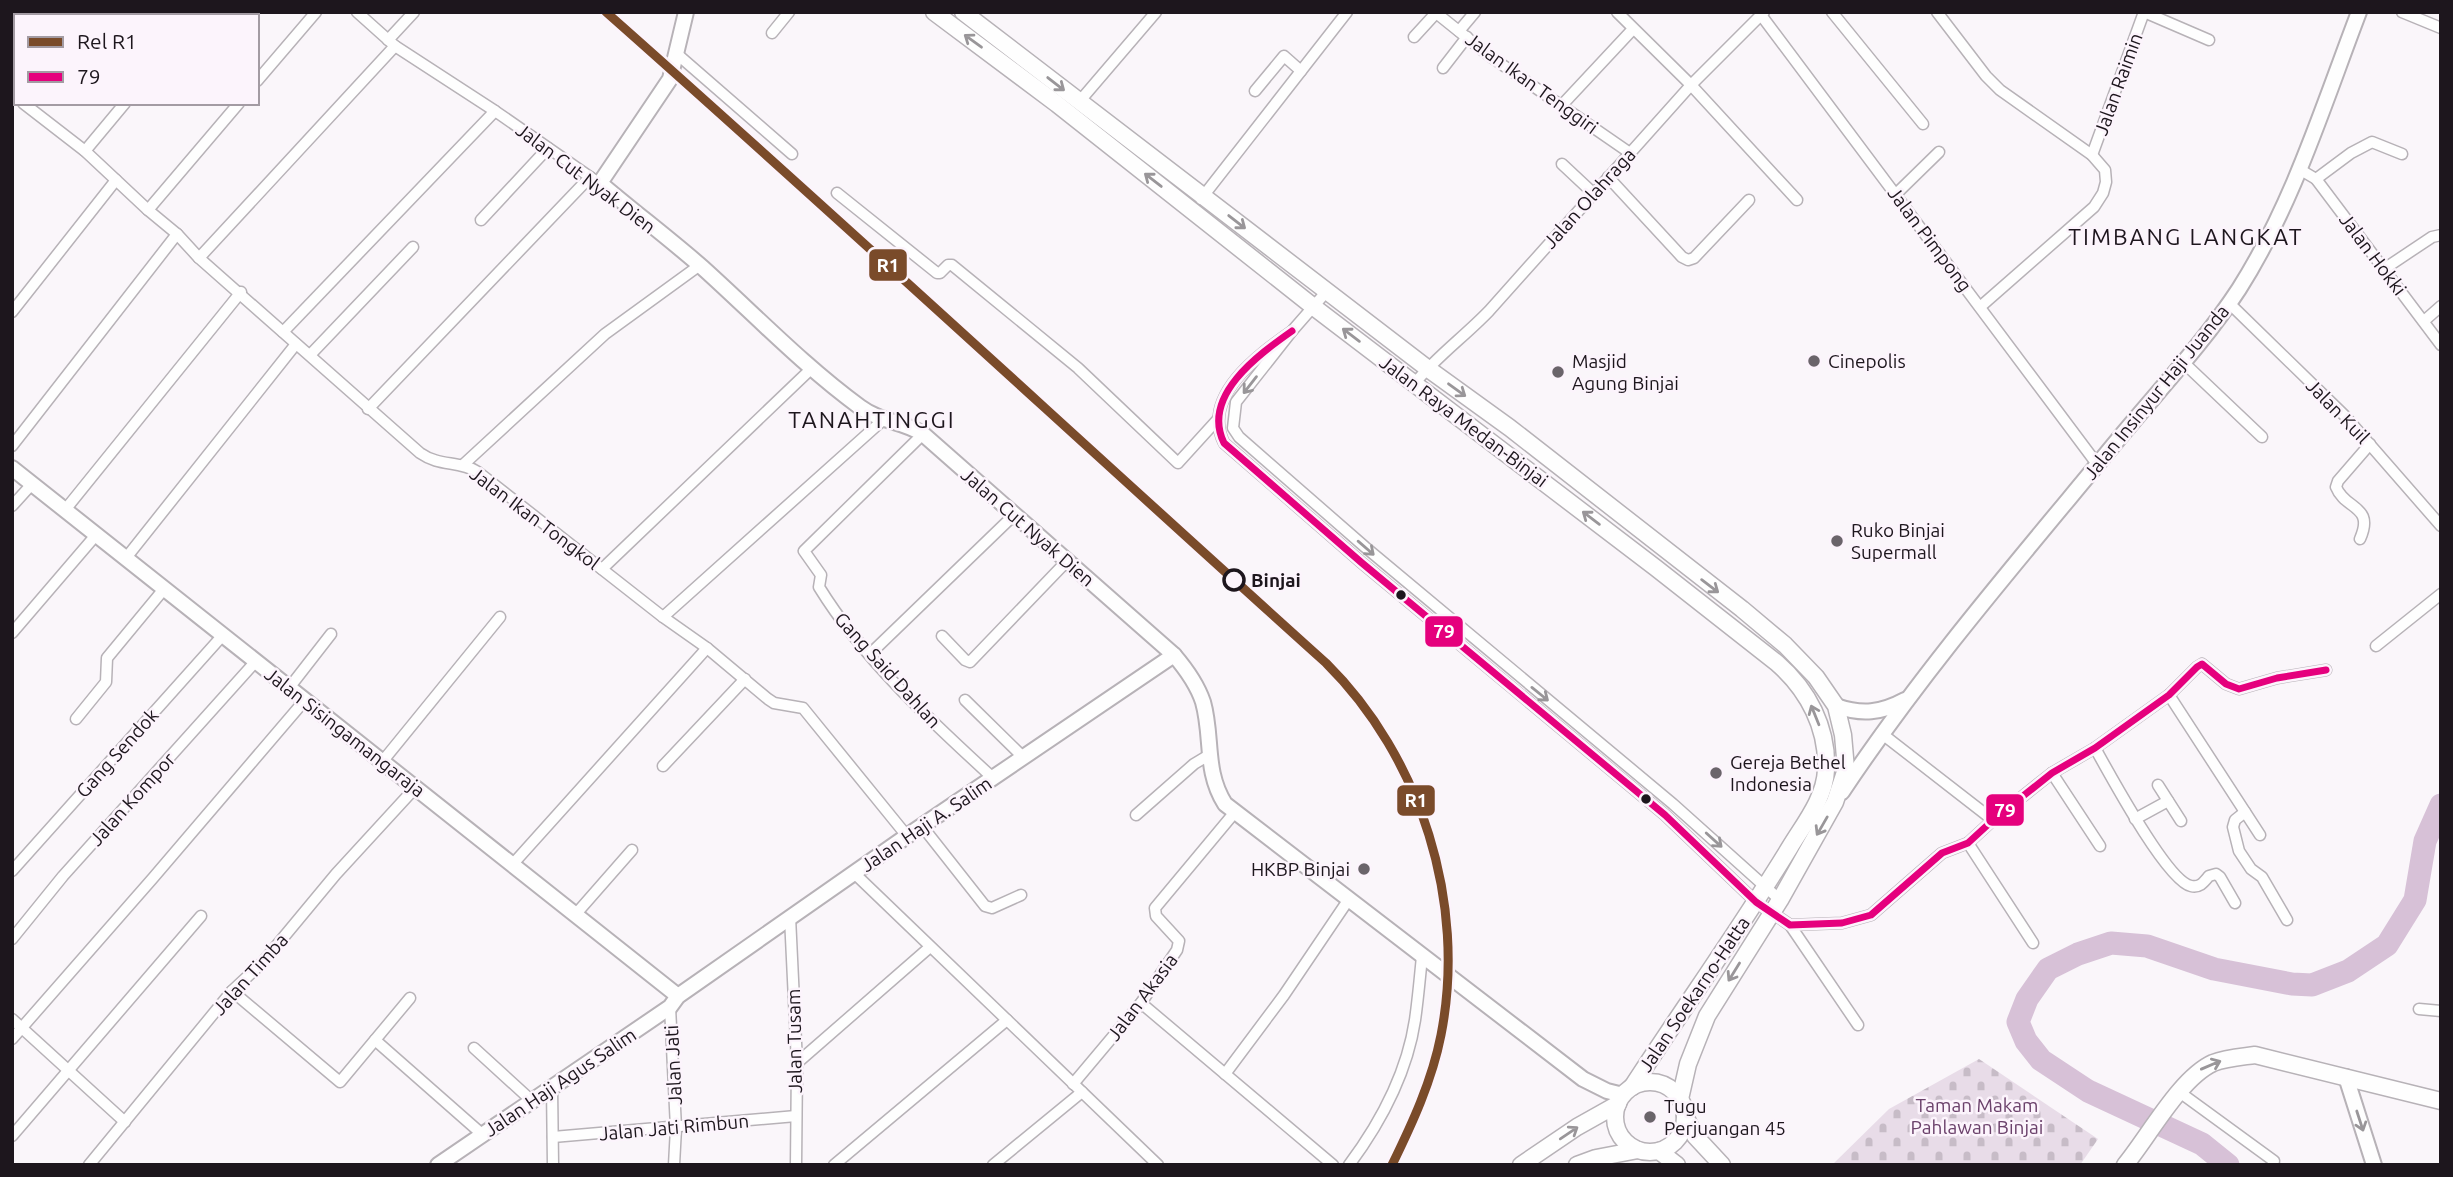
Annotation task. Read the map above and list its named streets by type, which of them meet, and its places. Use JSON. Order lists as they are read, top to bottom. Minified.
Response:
{"streets":{"main road":["Jalan Raya Medan-Binjai","Jalan Soekarno-Hatta"],"street":["Jalan Ikan Tenggiri","Jalan Raimin","Jalan Cut Nyak Dien","Jalan Olahraga","Jalan Pimpong","Jalan Hokki","Jalan Insinyur Haji Juanda","Jalan Kuil","Jalan Ikan Tongkol","Gang Said Dahlan","Jalan Sisingamangaraja","Gang Sendok","Jalan Kompor","Jalan Haji A. Salim","Jalan Timba","Jalan Akasia","Jalan Tusam","Jalan Jati","Jalan Haji Agus Salim","Jalan Jati Rimbun"]},"crossings":[["Jalan Ikan Tenggiri","Jalan Olahraga"],["Jalan Raimin","Jalan Pimpong"],["Jalan Cut Nyak Dien","Gang Said Dahlan"],["Jalan Cut Nyak Dien","Jalan Haji A. Salim"],["Jalan Cut Nyak Dien","Jalan Soekarno-Hatta"],["Jalan Cut Nyak Dien","Jalan Akasia"],["Jalan Olahraga","Jalan Pimpong"],["Jalan Olahraga","Jalan Raya Medan-Binjai"],["Jalan Pimpong","Jalan Insinyur Haji Juanda"],["Jalan Hokki","Jalan Insinyur Haji Juanda"],["Jalan Insinyur Haji Juanda","Jalan Kuil"],["Jalan Insinyur Haji Juanda","Jalan Raya Medan-Binjai"],["Jalan Raya Medan-Binjai","Jalan Soekarno-Hatta"],["Jalan Ikan Tongkol","Jalan Haji A. Salim"],["Gang Said Dahlan","Jalan Haji A. Salim"],["Jalan Sisingamangaraja","Gang Sendok"],["Jalan Sisingamangaraja","Jalan Kompor"],["Jalan Sisingamangaraja","Jalan Haji A. Salim"],["Jalan Sisingamangaraja","Jalan Timba"],["Jalan Sisingamangaraja","Jalan Jati"],["Jalan Sisingamangaraja","Jalan Haji Agus Salim"],["Jalan Haji A. Salim","Jalan Tusam"],["Jalan Haji A. Salim","Jalan Jati"],["Jalan Haji A. Salim","Jalan Haji Agus Salim"],["Jalan Tusam","Jalan Jati Rimbun"],["Jalan Jati","Jalan Haji Agus Salim"],["Jalan Jati","Jalan Jati Rimbun"]],"districts":["TIMBANG LANGKAT","TANAHTINGGI"],"parks":["Taman Makam Pahlawan Binjai"],"places":["Cinepolis","Masjid Agung Binjai","Ruko Binjai Supermall","Binjai","Gereja Bethel Indonesia","HKBP Binjai","Tugu Perjuangan 45"],"lines":["rail line R1","transit line 79"],"legend":["Rel R1","79"]}
